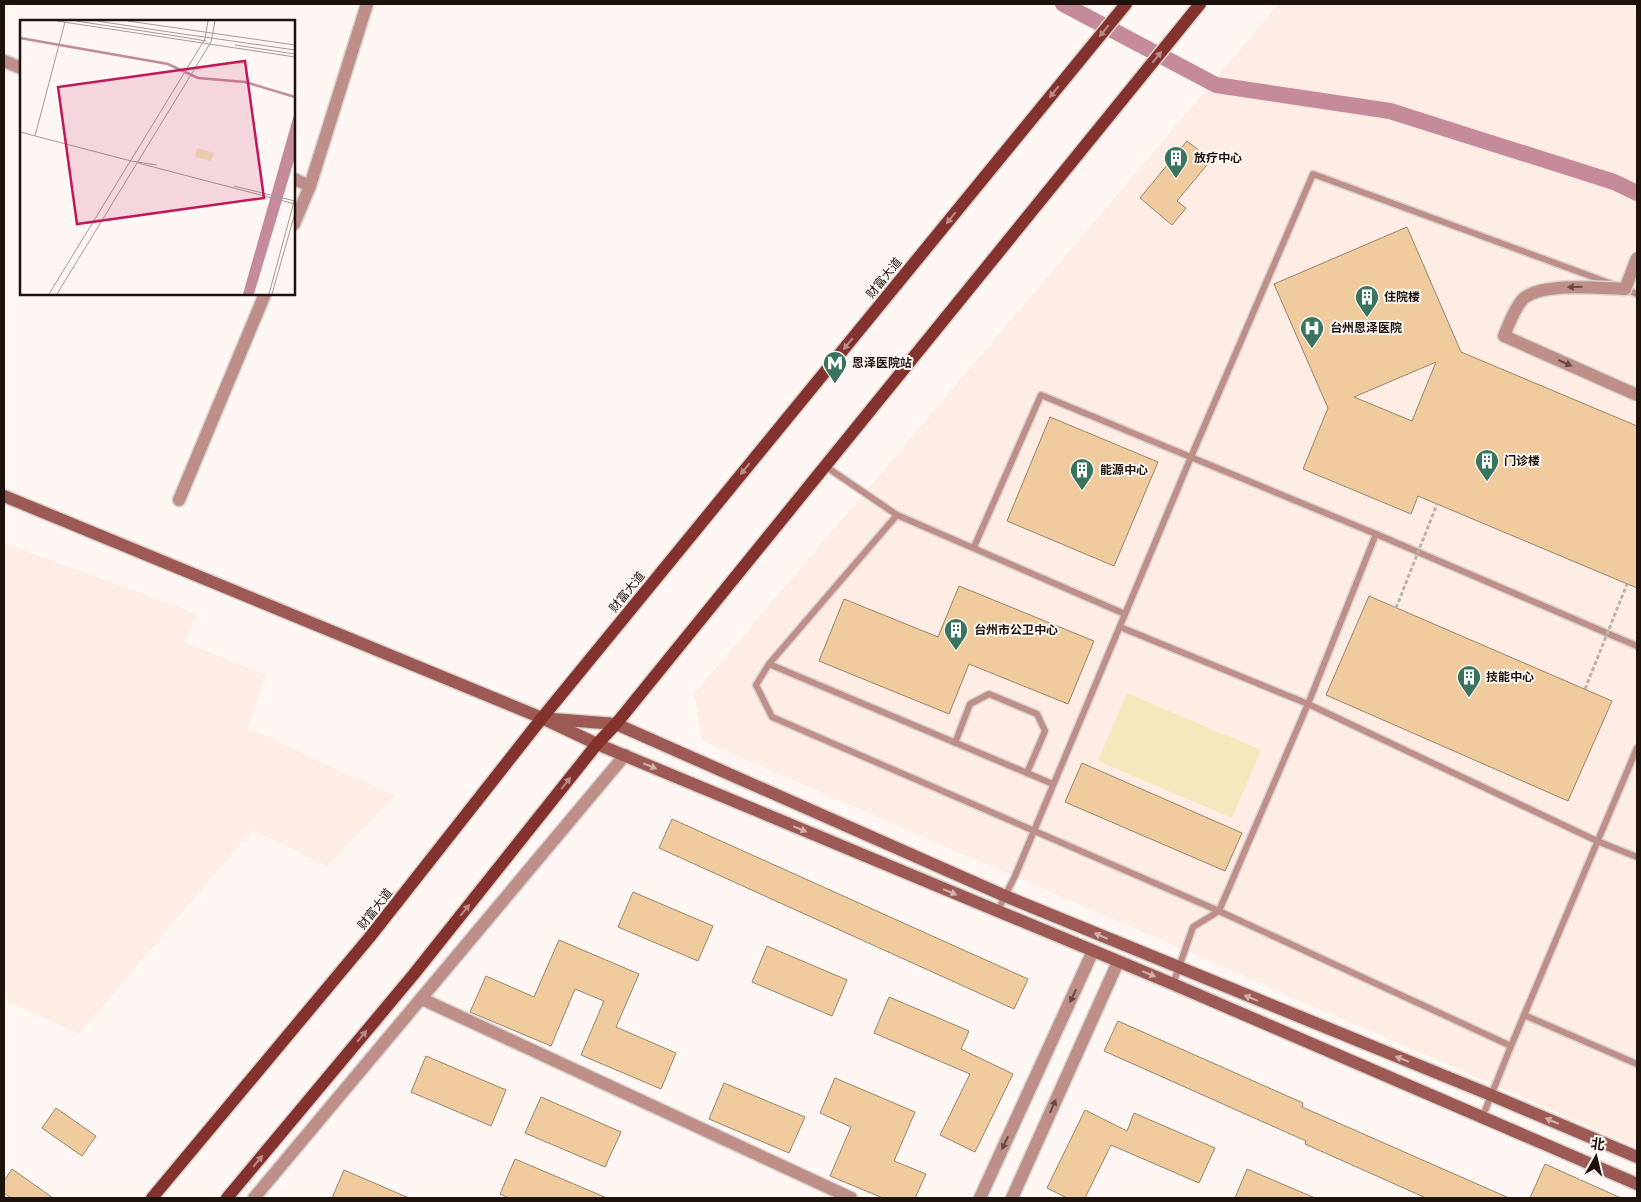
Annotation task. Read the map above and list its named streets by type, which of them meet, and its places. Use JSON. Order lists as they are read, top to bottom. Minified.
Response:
{"streets":{"main road":["财富大道"]},"places":{"building":["放疗中心","住院楼","门诊楼","能源中心","台州市公卫中心","技能中心"],"hospital":["台州恩泽医院"],"metro station":["恩泽医院站"]},"north":"top"}
